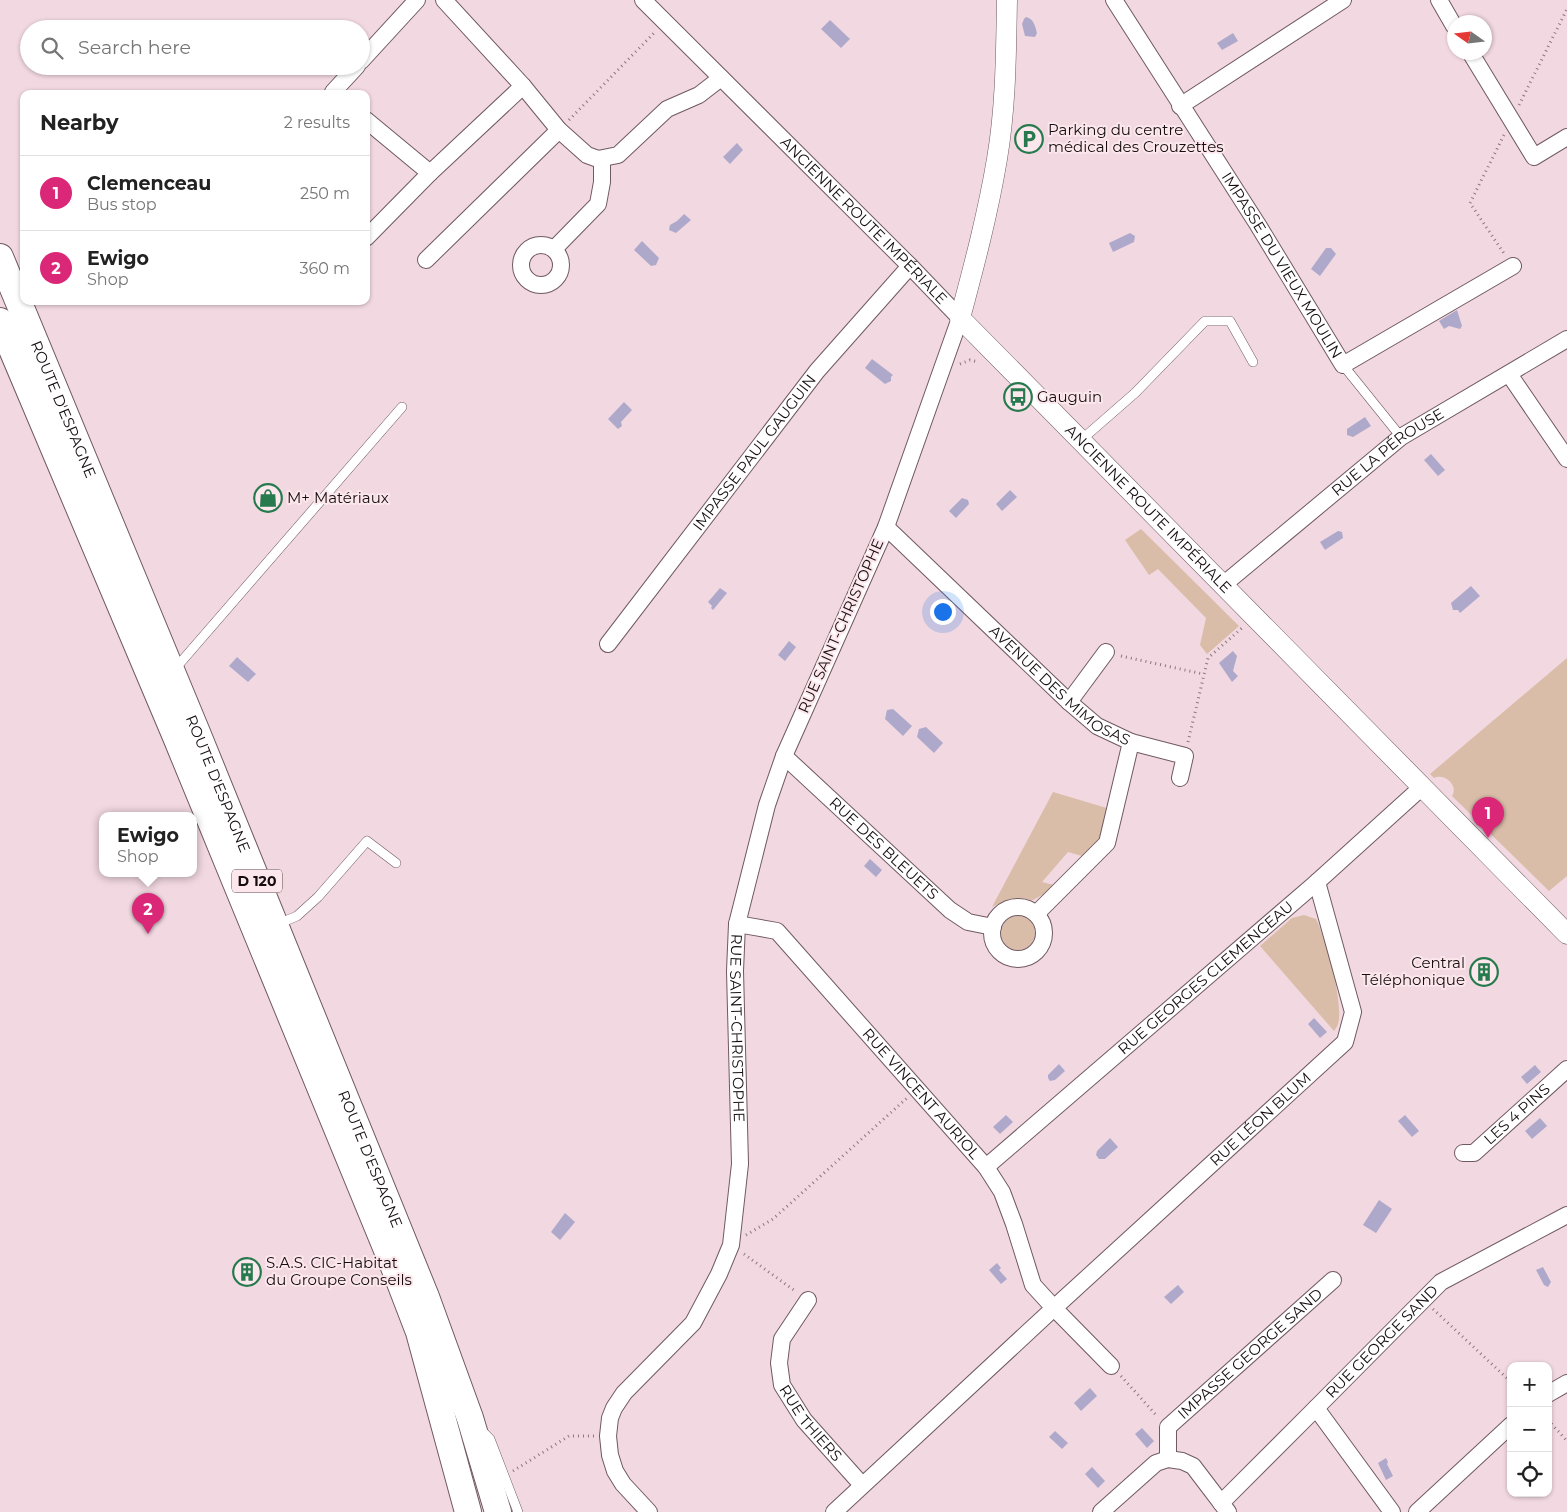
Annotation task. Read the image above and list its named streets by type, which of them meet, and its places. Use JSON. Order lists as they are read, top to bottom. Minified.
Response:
{"streets":{"main road":["ROUTE D'ESPAGNE","D 120"],"street":["ANCIENNE ROUTE IMPÉRIALE","IMPASSE DU VIEUX MOULIN","IMPASSE PAUL GAUGUIN","RUE LA PÉROUSE","RUE SAINT-CHRISTOPHE","AVENUE DES MIMOSAS","RUE DES BLEUETS","RUE GEORGES CLEMENCEAU","RUE VINCENT AURIOL","LES 4 PINS","RUE LÉON BLUM","RUE GEORGE SAND","IMPASSE GEORGE SAND","RUE THIERS"]},"crossings":[["ANCIENNE ROUTE IMPÉRIALE","IMPASSE PAUL GAUGUIN"],["ANCIENNE ROUTE IMPÉRIALE","RUE LA PÉROUSE"],["ANCIENNE ROUTE IMPÉRIALE","RUE SAINT-CHRISTOPHE"],["ANCIENNE ROUTE IMPÉRIALE","RUE GEORGES CLEMENCEAU"],["RUE SAINT-CHRISTOPHE","AVENUE DES MIMOSAS"],["RUE SAINT-CHRISTOPHE","RUE DES BLEUETS"],["RUE SAINT-CHRISTOPHE","RUE VINCENT AURIOL"],["AVENUE DES MIMOSAS","RUE DES BLEUETS"],["RUE GEORGES CLEMENCEAU","RUE VINCENT AURIOL"],["RUE GEORGES CLEMENCEAU","RUE LÉON BLUM"],["RUE VINCENT AURIOL","RUE LÉON BLUM"]],"places":{"parking":["Parking du centre médical des Crouzettes"],"bus stop":["Gauguin"],"shop":["M+ Matériaux"],"building":["Central Téléphonique","S.A.S. CIC-Habitat du Groupe Conseils"]},"north":"left","page":{"search":"Search here","heading":["Nearby","2 results"],"list":[{"mark":"1","name":"Clemenceau","note":"Bus stop","value":"250 m"},{"mark":"2","name":"Ewigo","note":"Shop","value":"360 m"}],"pins":["1","2"],"popup":["Ewigo","Shop"],"map_buttons":["+","−"]}}
